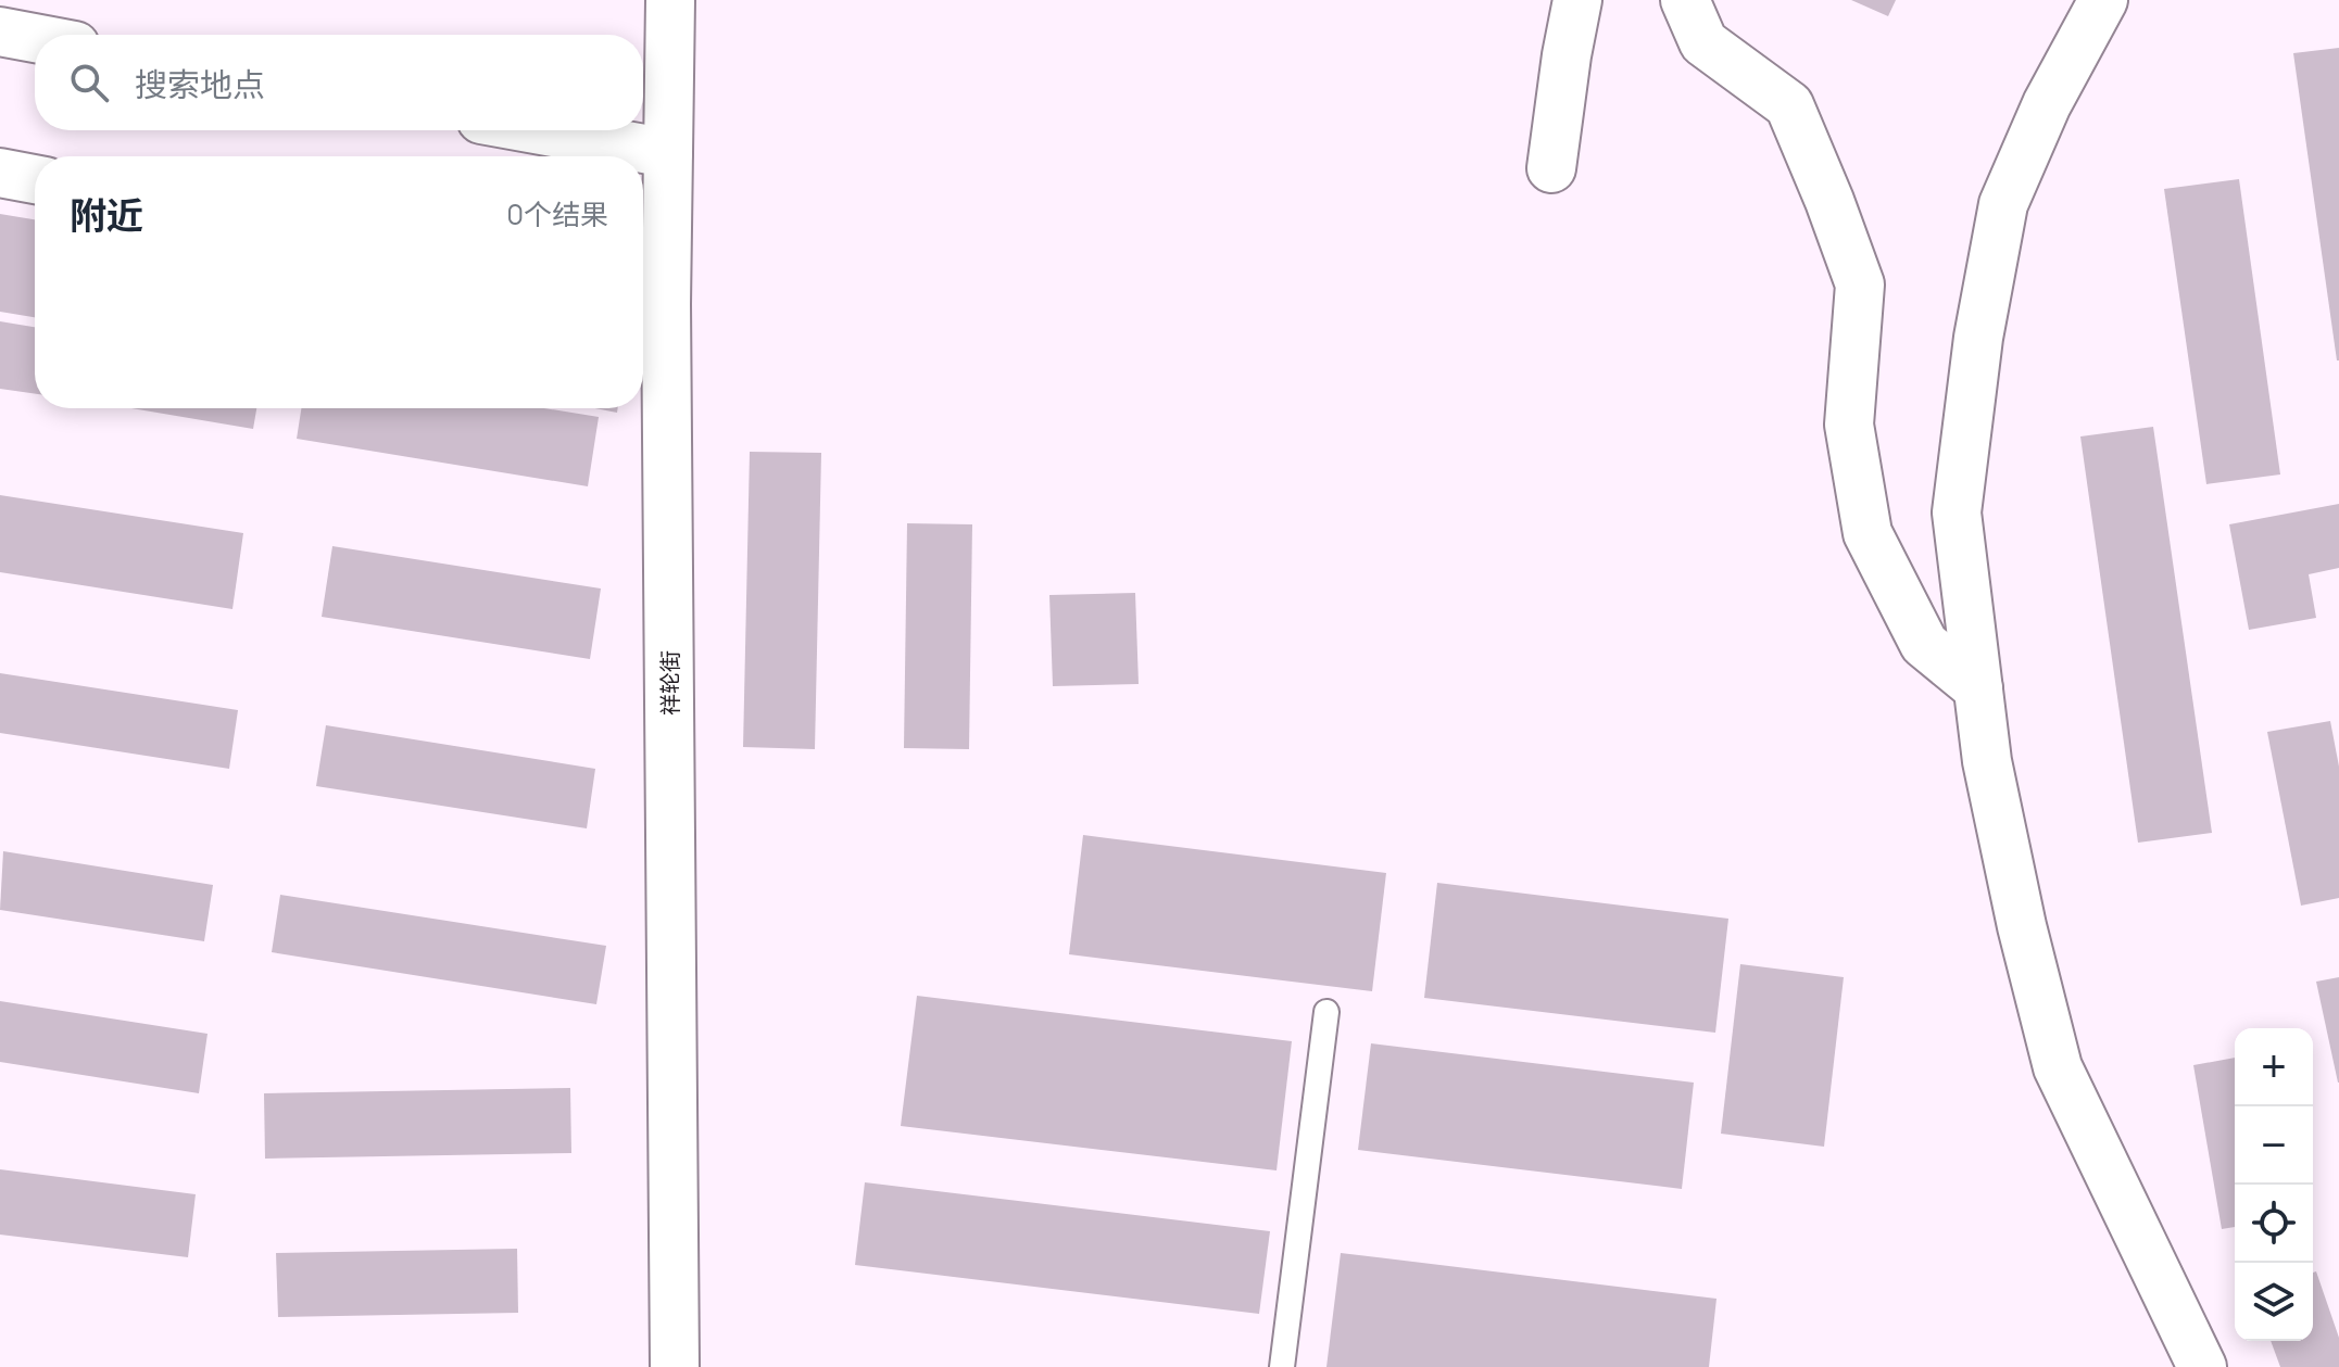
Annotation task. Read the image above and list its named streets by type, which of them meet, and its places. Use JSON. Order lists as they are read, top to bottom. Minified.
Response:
{"streets":{"main road":["祥轮街"]},"page":{"search":"搜索地点","heading":["附近","0个结果"],"map_buttons":["+","−"]}}
